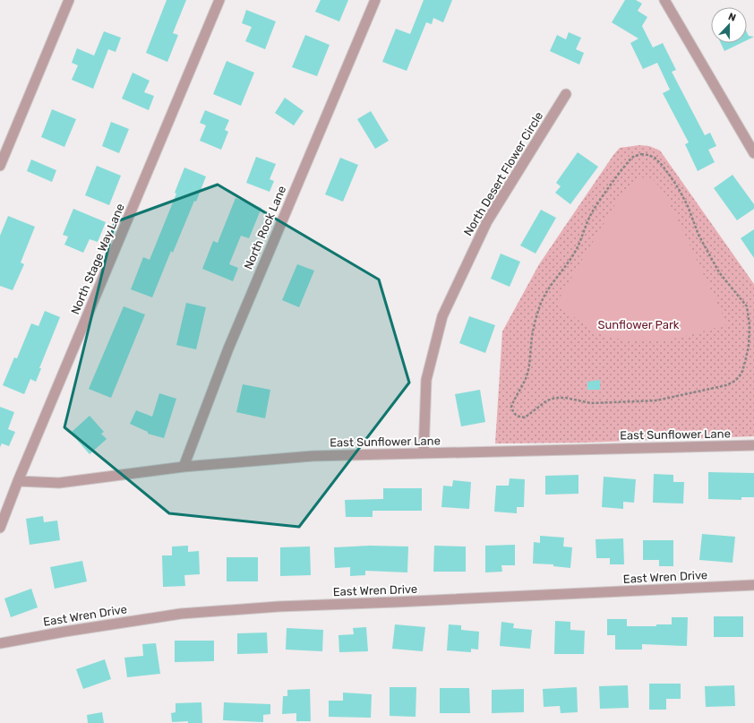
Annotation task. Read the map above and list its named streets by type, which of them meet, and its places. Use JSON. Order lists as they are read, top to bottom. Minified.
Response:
{"streets":{"street":["North Desert Flower Circle","North Rock Lane","North Stage Way Lane","East Sunflower Lane","East Wren Drive"]},"crossings":[["North Desert Flower Circle","East Sunflower Lane"],["North Rock Lane","East Sunflower Lane"],["North Stage Way Lane","East Sunflower Lane"]],"parks":["Sunflower Park"],"north":"top"}
